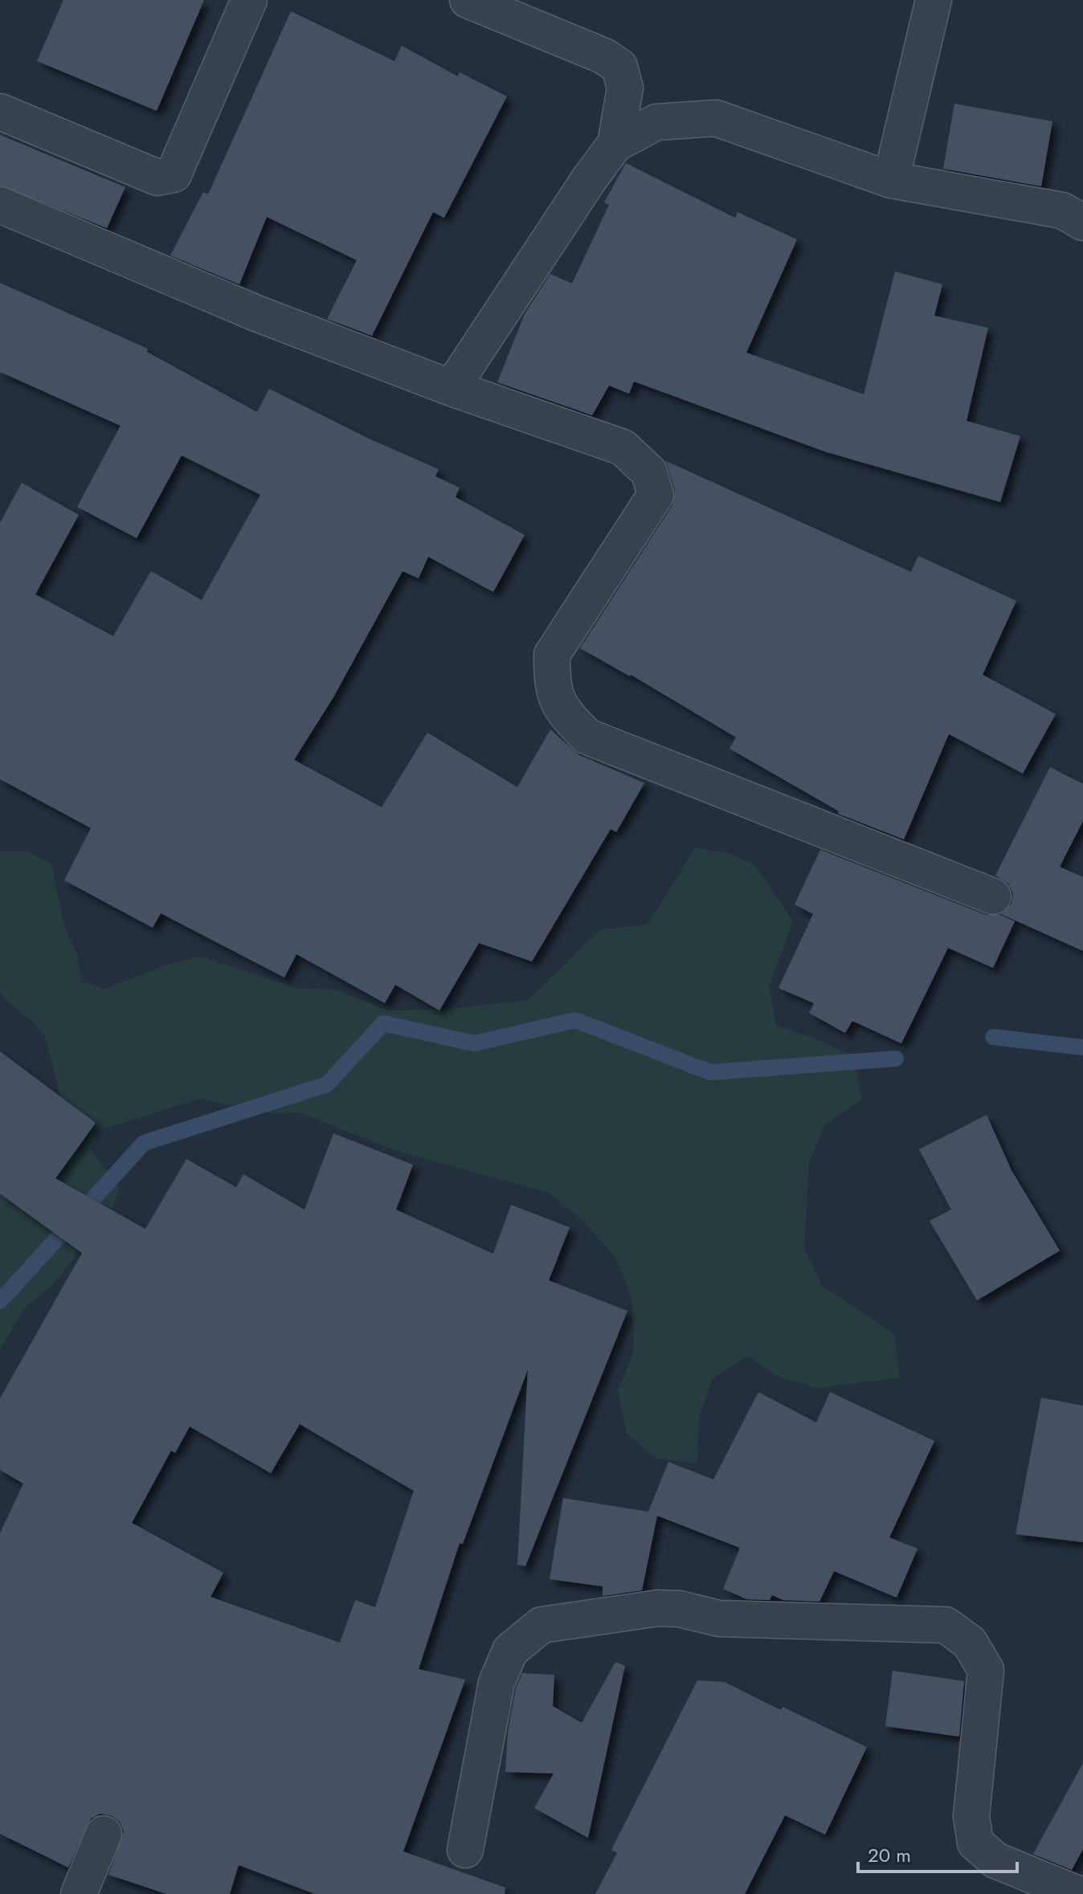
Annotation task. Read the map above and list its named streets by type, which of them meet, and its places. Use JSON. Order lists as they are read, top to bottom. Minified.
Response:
{"scale_bar":"20 m"}
